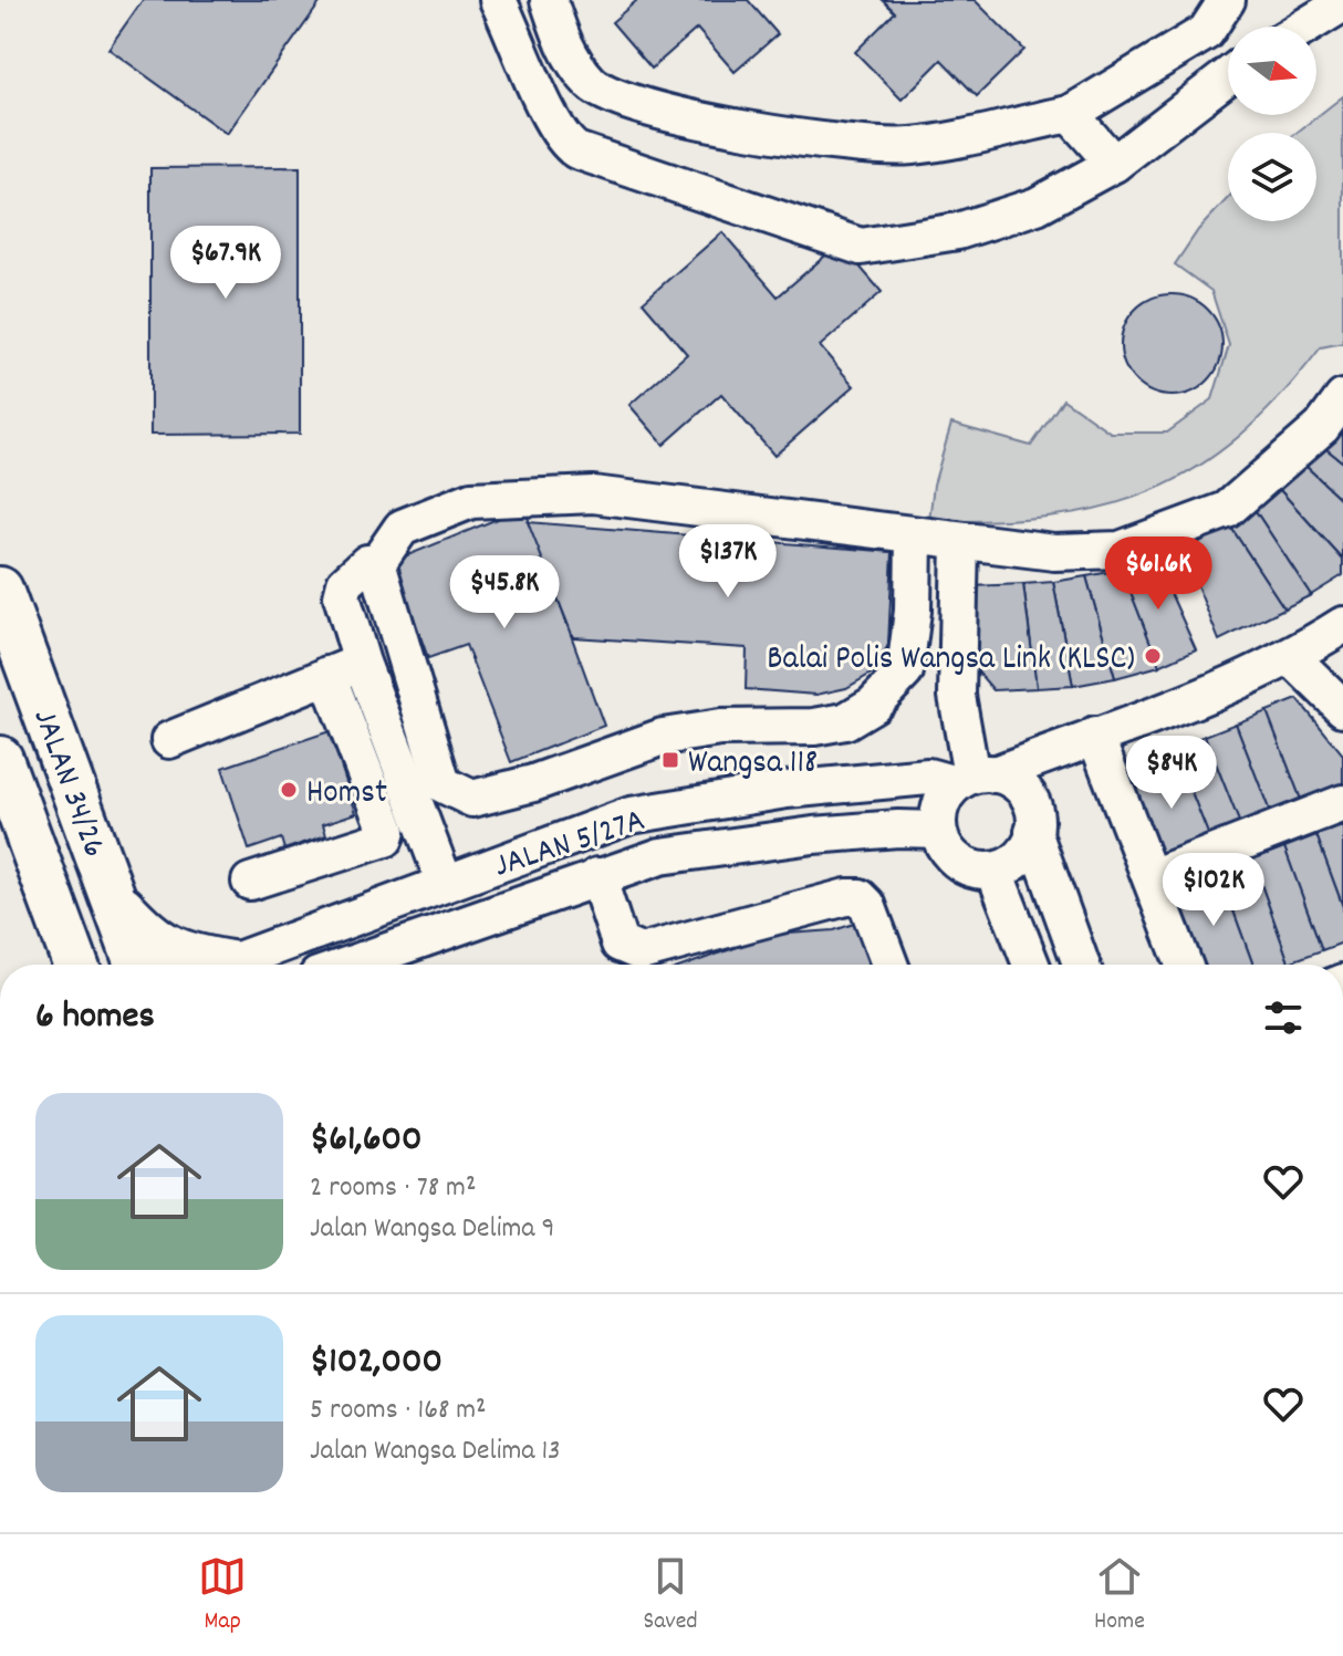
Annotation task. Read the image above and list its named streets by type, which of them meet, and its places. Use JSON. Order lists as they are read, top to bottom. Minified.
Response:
{"streets":{"main road":["JALAN 34/26"],"street":["JALAN 5/27A"]},"places":{"other":["Balai Polis Wangsa Link (KLSC)","Homst"],"transit":["Wangsa 118"]},"north":"right","page":{"price":["$67.9K","$137K","$61.6K","$45.8K","$84K","$102K"],"heading":"6 homes","list":[{"name":"$61,600","note":"2 rooms · 78 m² · Jalan Wangsa Delima 9"},{"name":"$102,000","note":"5 rooms · 168 m² · Jalan Wangsa Delima 13"}],"tabs":["Map","Saved","Home"]}}
